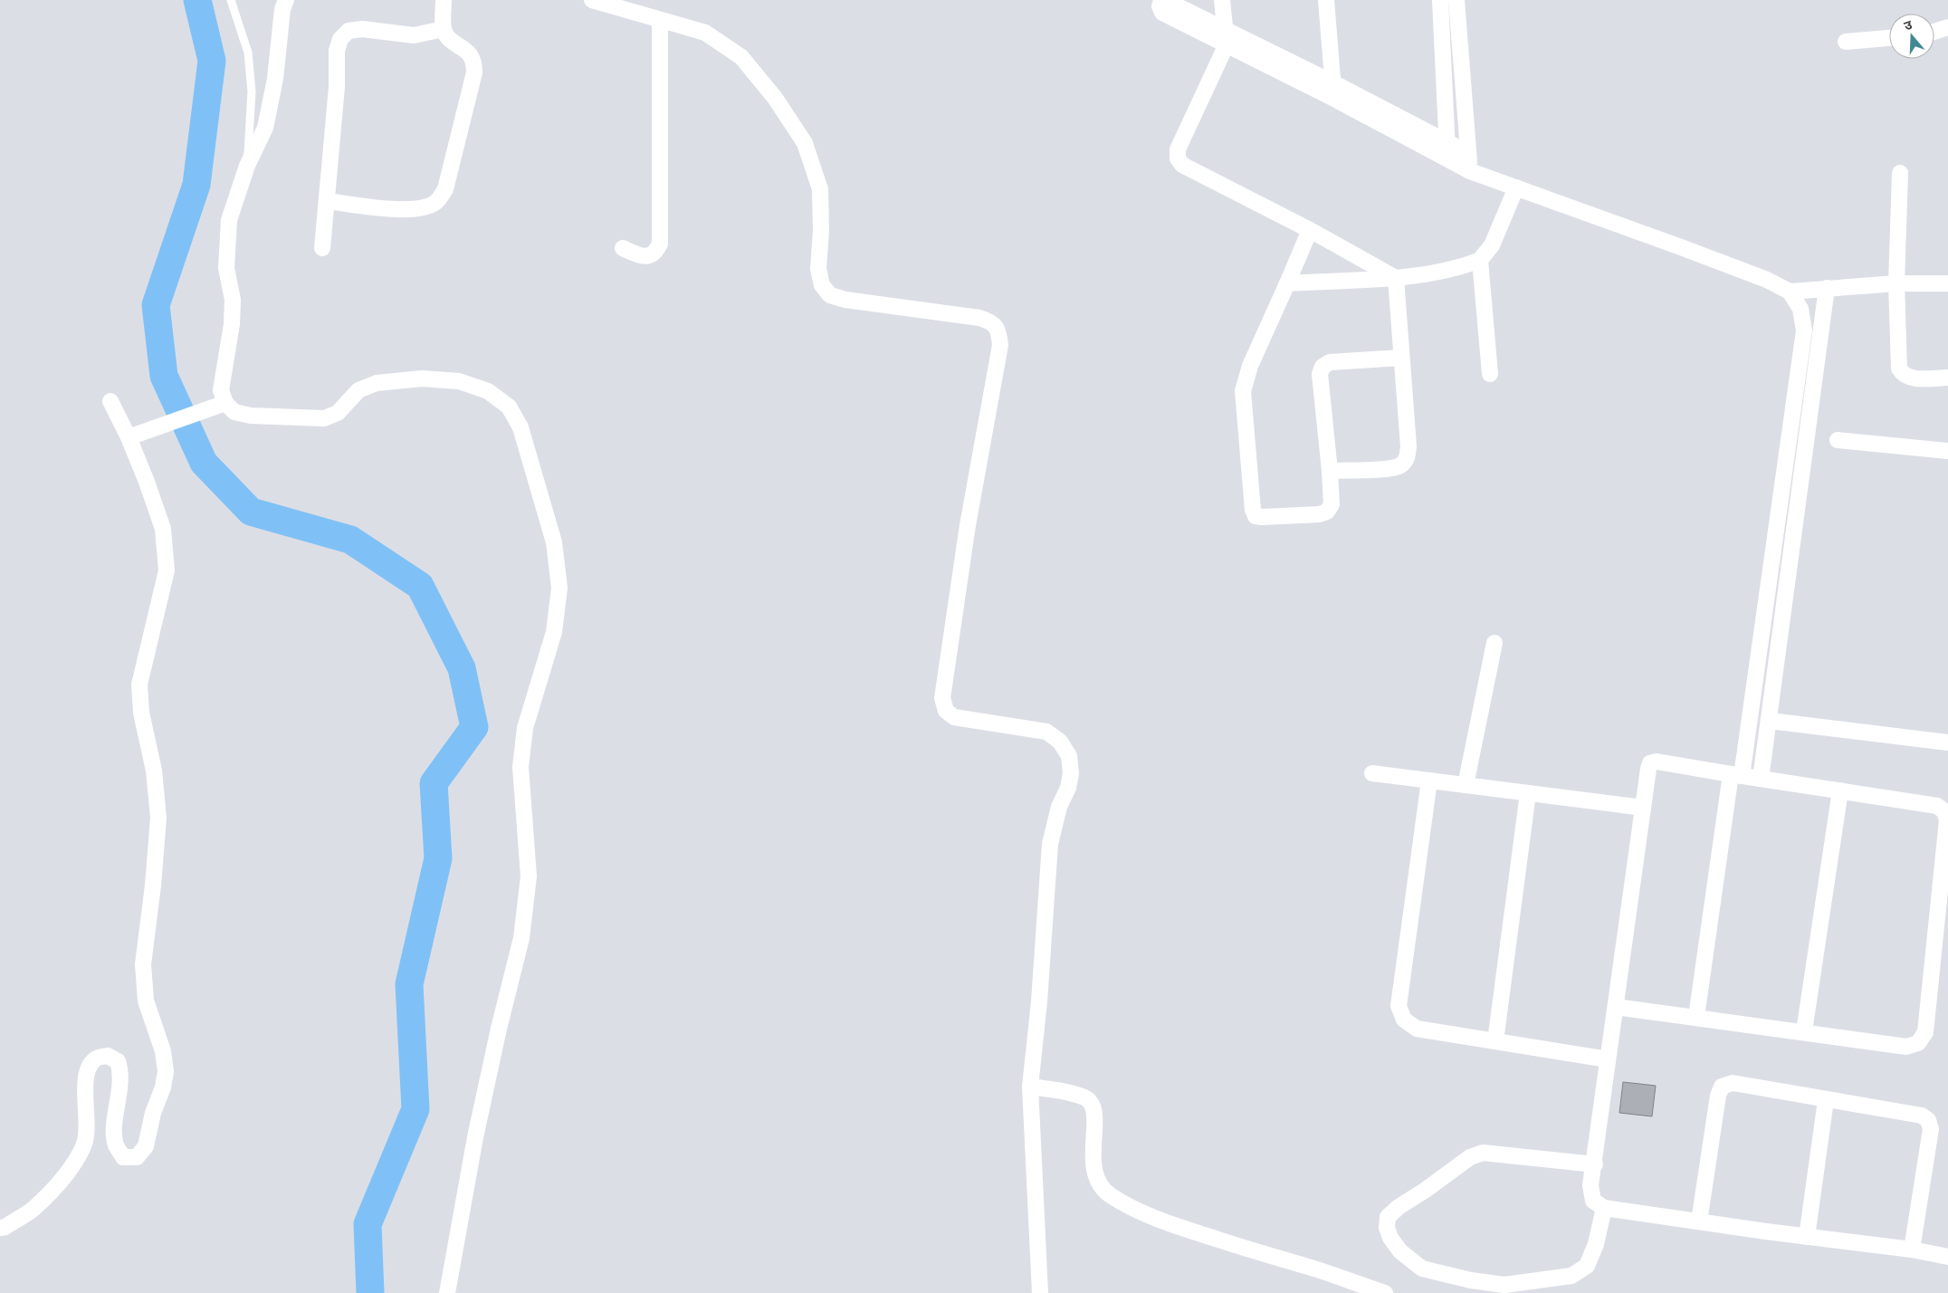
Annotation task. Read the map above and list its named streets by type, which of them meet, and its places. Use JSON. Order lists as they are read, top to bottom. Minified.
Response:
{"north":"top"}
